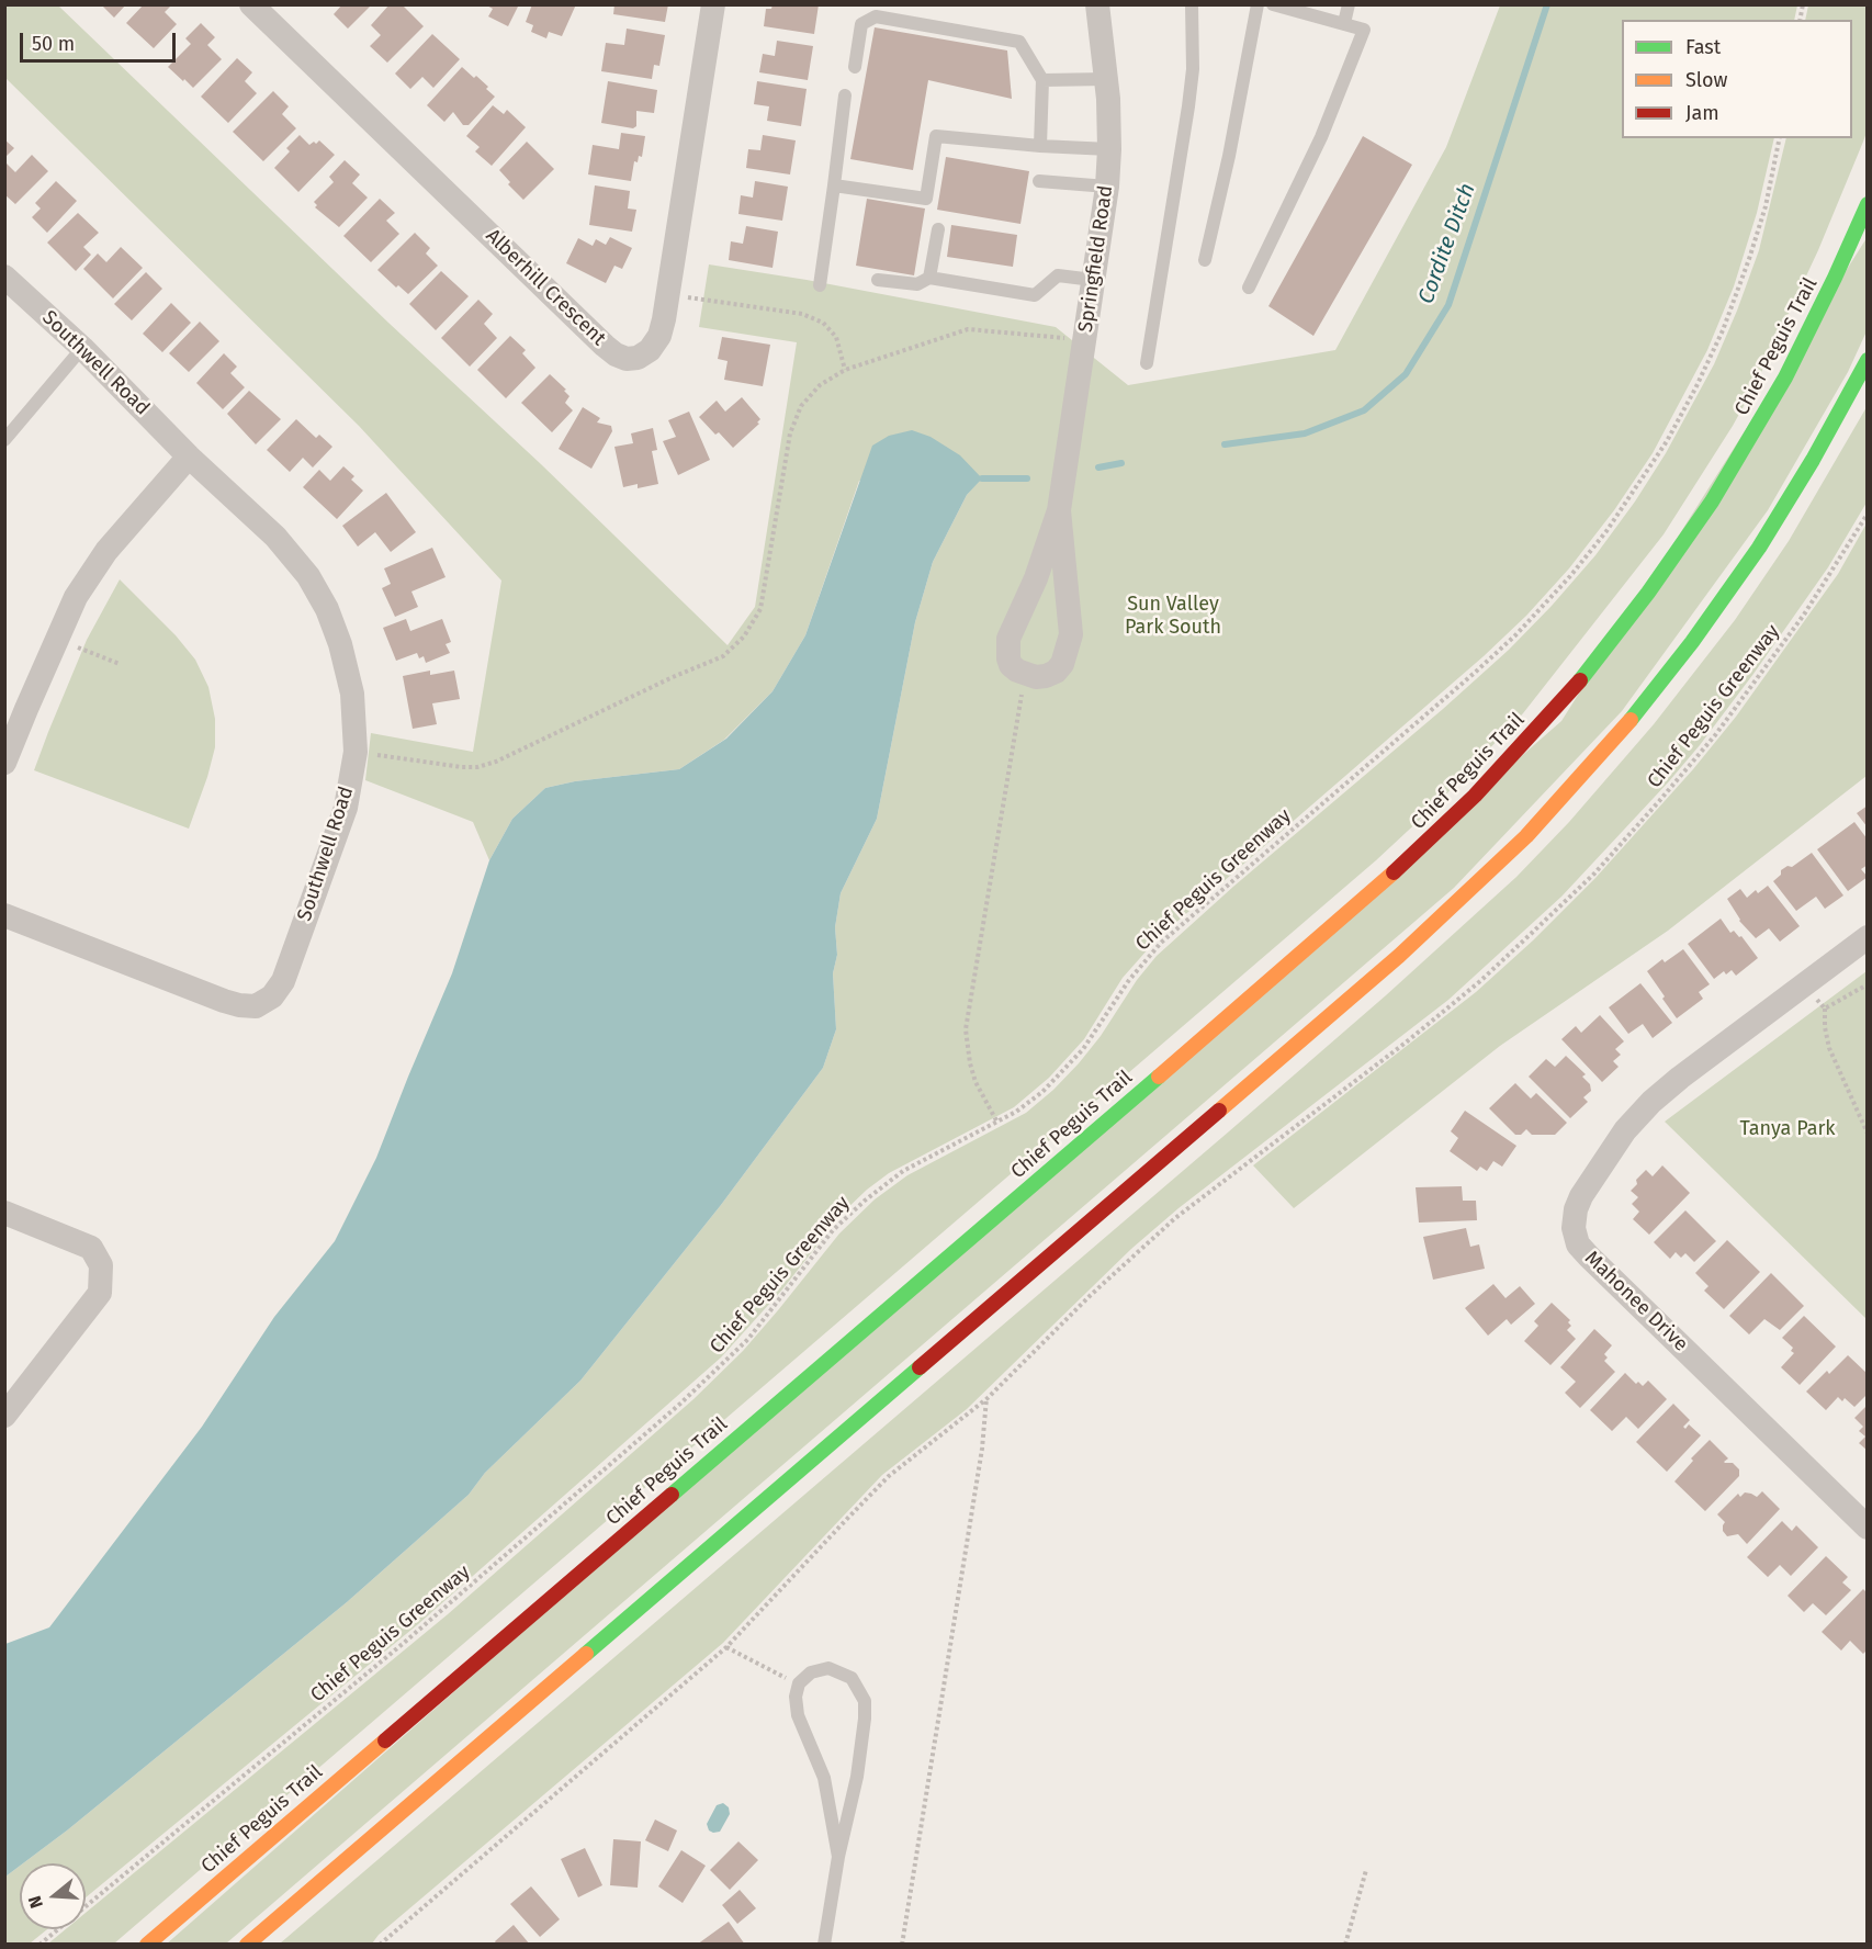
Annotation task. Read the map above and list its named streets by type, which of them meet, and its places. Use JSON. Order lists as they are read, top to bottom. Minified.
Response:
{"streets":{"main road":["Chief Peguis Trail"],"street":["Springfield Road","Alberhill Crescent","Southwell Road","Mahonee Drive"],"path":["Chief Peguis Greenway"]},"water":["Cordite Ditch"],"parks":["Sun Valley Park South","Tanya Park"],"legend":["Fast","Slow","Jam"],"scale_bar":"50 m","north":"left"}
